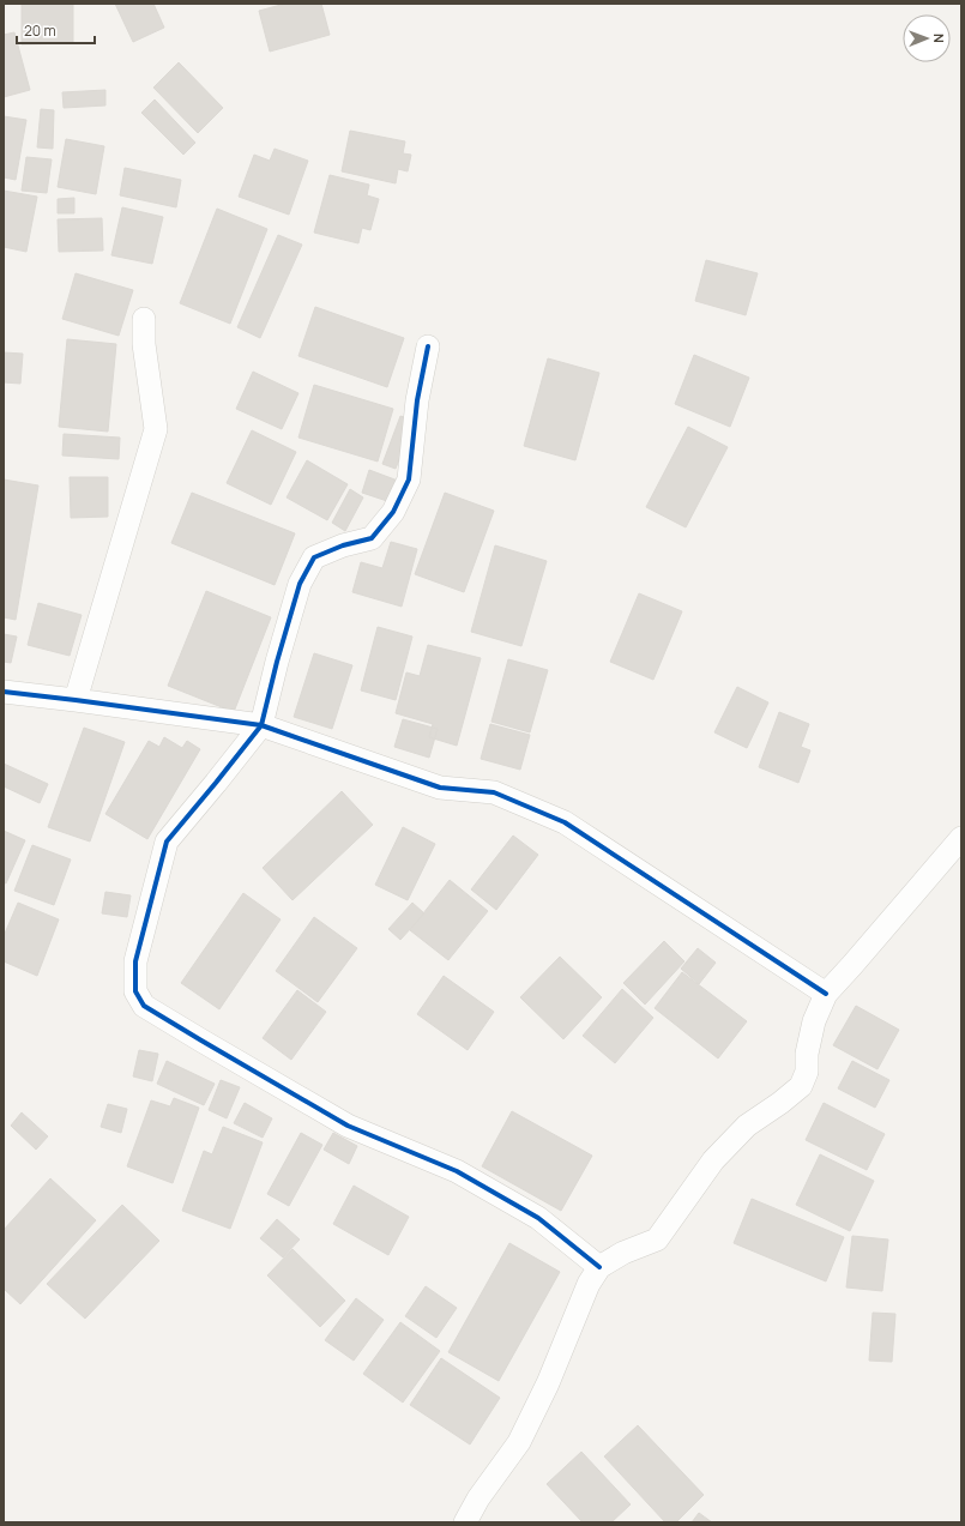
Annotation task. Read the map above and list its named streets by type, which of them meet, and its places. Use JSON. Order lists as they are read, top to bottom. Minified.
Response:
{"scale_bar":"20 m","north":"right"}
